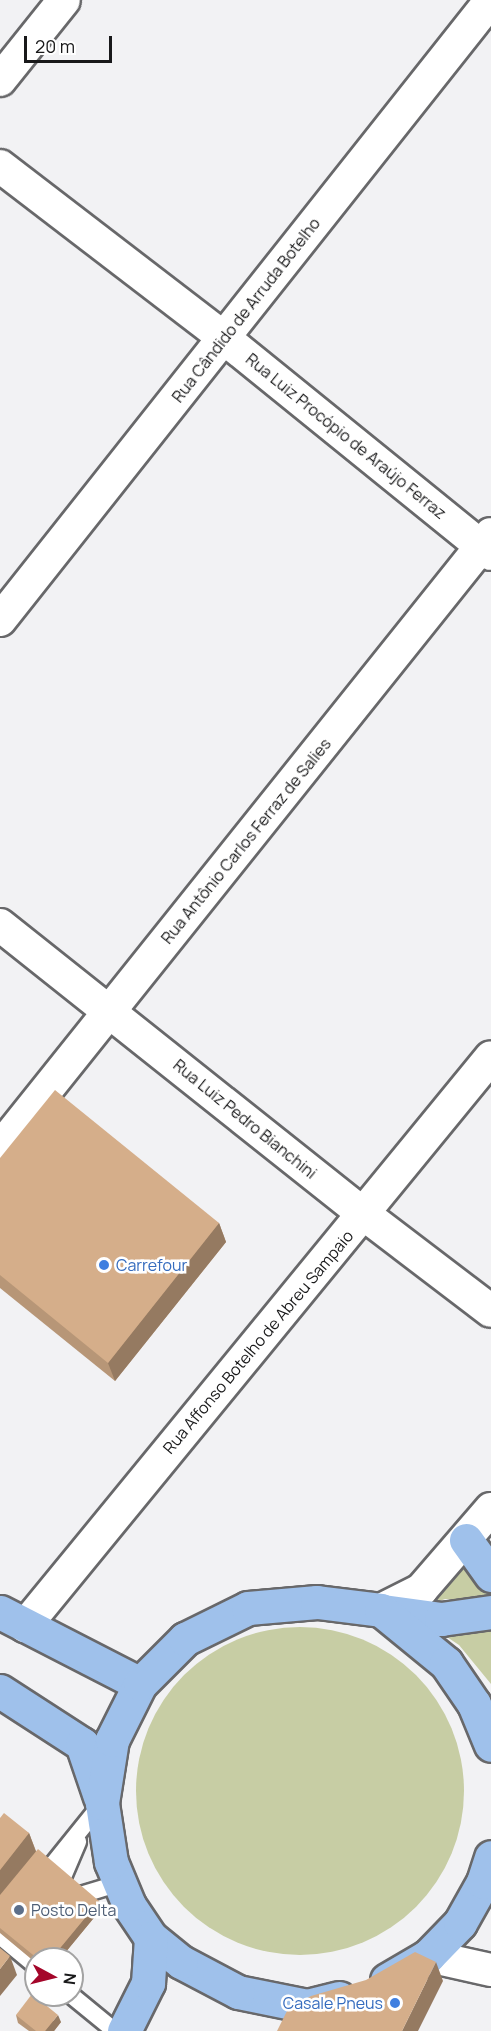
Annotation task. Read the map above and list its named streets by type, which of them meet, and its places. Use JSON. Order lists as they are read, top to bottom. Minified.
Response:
{"streets":{"street":["Rua Cândido de Arruda Botelho","Rua Luiz Procópio de Araújo Ferraz","Rua Antônio Carlos Ferraz de Salies","Rua Luiz Pedro Bianchini","Rua Affonso Botelho de Abreu Sampaio"]},"crossings":[["Rua Cândido de Arruda Botelho","Rua Luiz Procópio de Araújo Ferraz"],["Rua Luiz Procópio de Araújo Ferraz","Rua Antônio Carlos Ferraz de Salies"],["Rua Antônio Carlos Ferraz de Salies","Rua Luiz Pedro Bianchini"],["Rua Luiz Pedro Bianchini","Rua Affonso Botelho de Abreu Sampaio"]],"places":["Carrefour","Posto Delta","Casale Pneus"],"scale_bar":"20 m","north":"right"}
